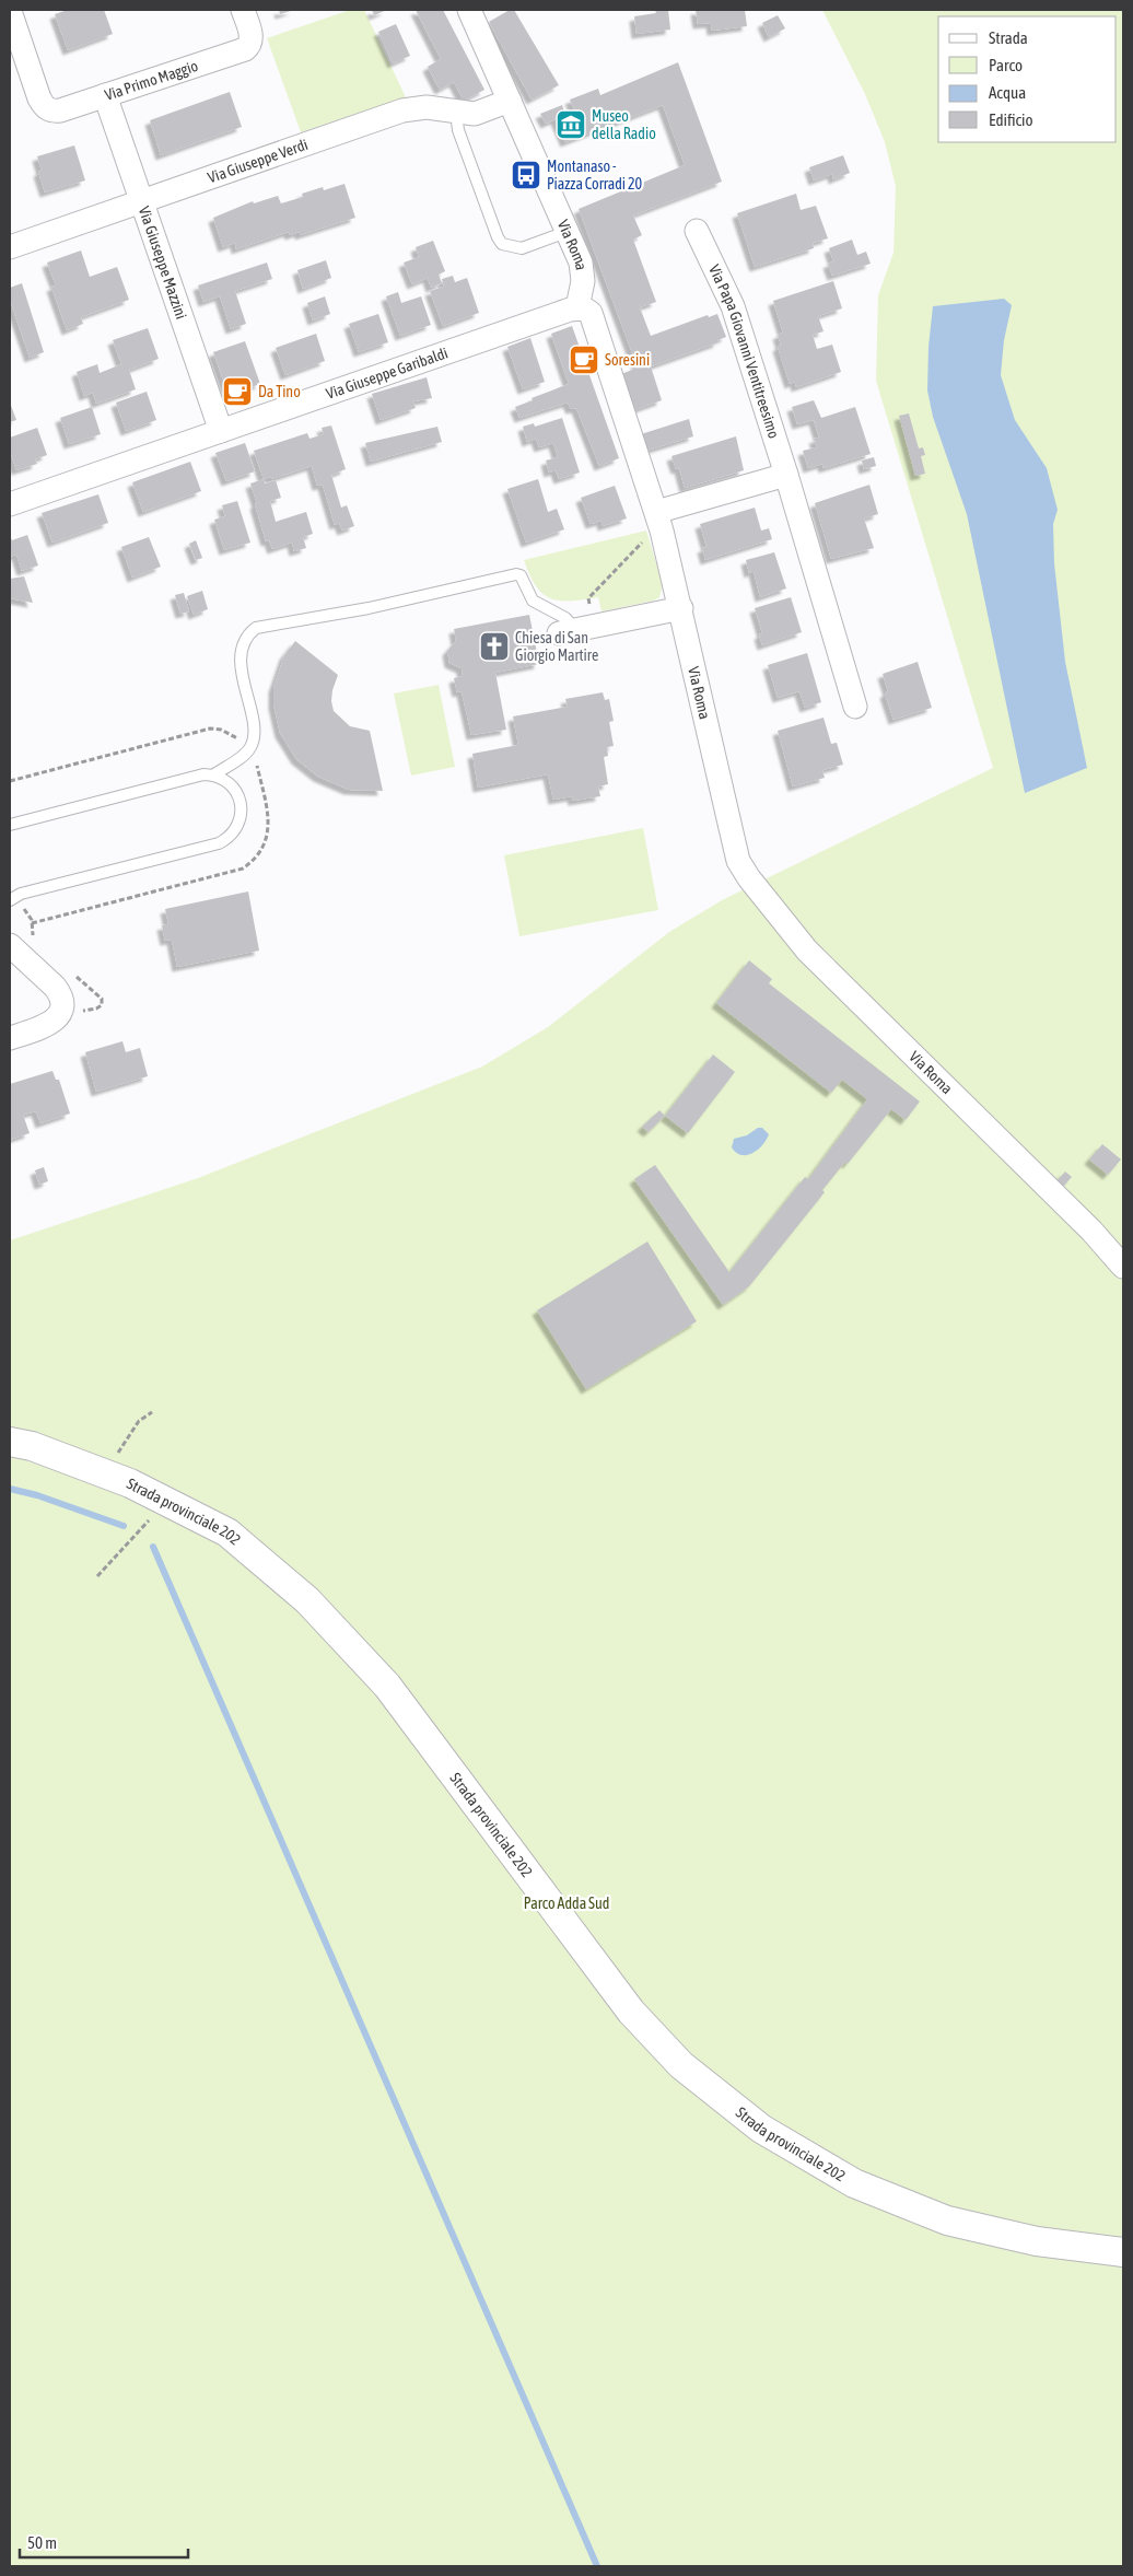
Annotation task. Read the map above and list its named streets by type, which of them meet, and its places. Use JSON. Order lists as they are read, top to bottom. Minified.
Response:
{"streets":{"street":["Via Primo Maggio","Via Giuseppe Verdi","Via Roma","Via Giuseppe Mazzini","Via Papa Giovanni Ventitreesimo","Via Giuseppe Garibaldi","Strada provinciale 202"]},"crossings":[["Via Primo Maggio","Via Giuseppe Mazzini"],["Via Giuseppe Verdi","Via Roma"],["Via Giuseppe Verdi","Via Giuseppe Mazzini"],["Via Roma","Via Giuseppe Garibaldi"],["Via Giuseppe Mazzini","Via Giuseppe Garibaldi"]],"parks":["Parco Adda Sud"],"places":{"museum":["Museo della Radio"],"bus stop":["Montanaso - Piazza Corradi 20"],"cafe":["Soresini","Da Tino"],"church":["Chiesa di San Giorgio Martire"]},"legend":["Strada","Parco","Acqua","Edificio"],"scale_bar":"50 m"}
